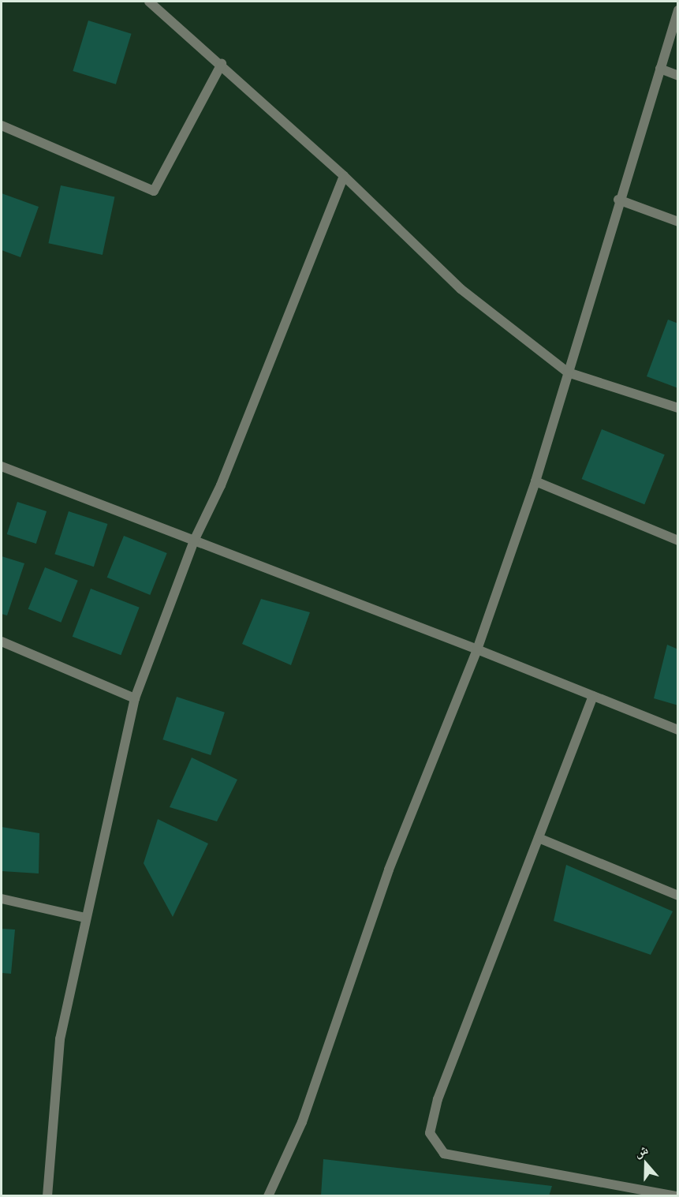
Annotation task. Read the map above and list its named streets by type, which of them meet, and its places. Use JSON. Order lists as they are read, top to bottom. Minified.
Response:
{"north":"top"}
